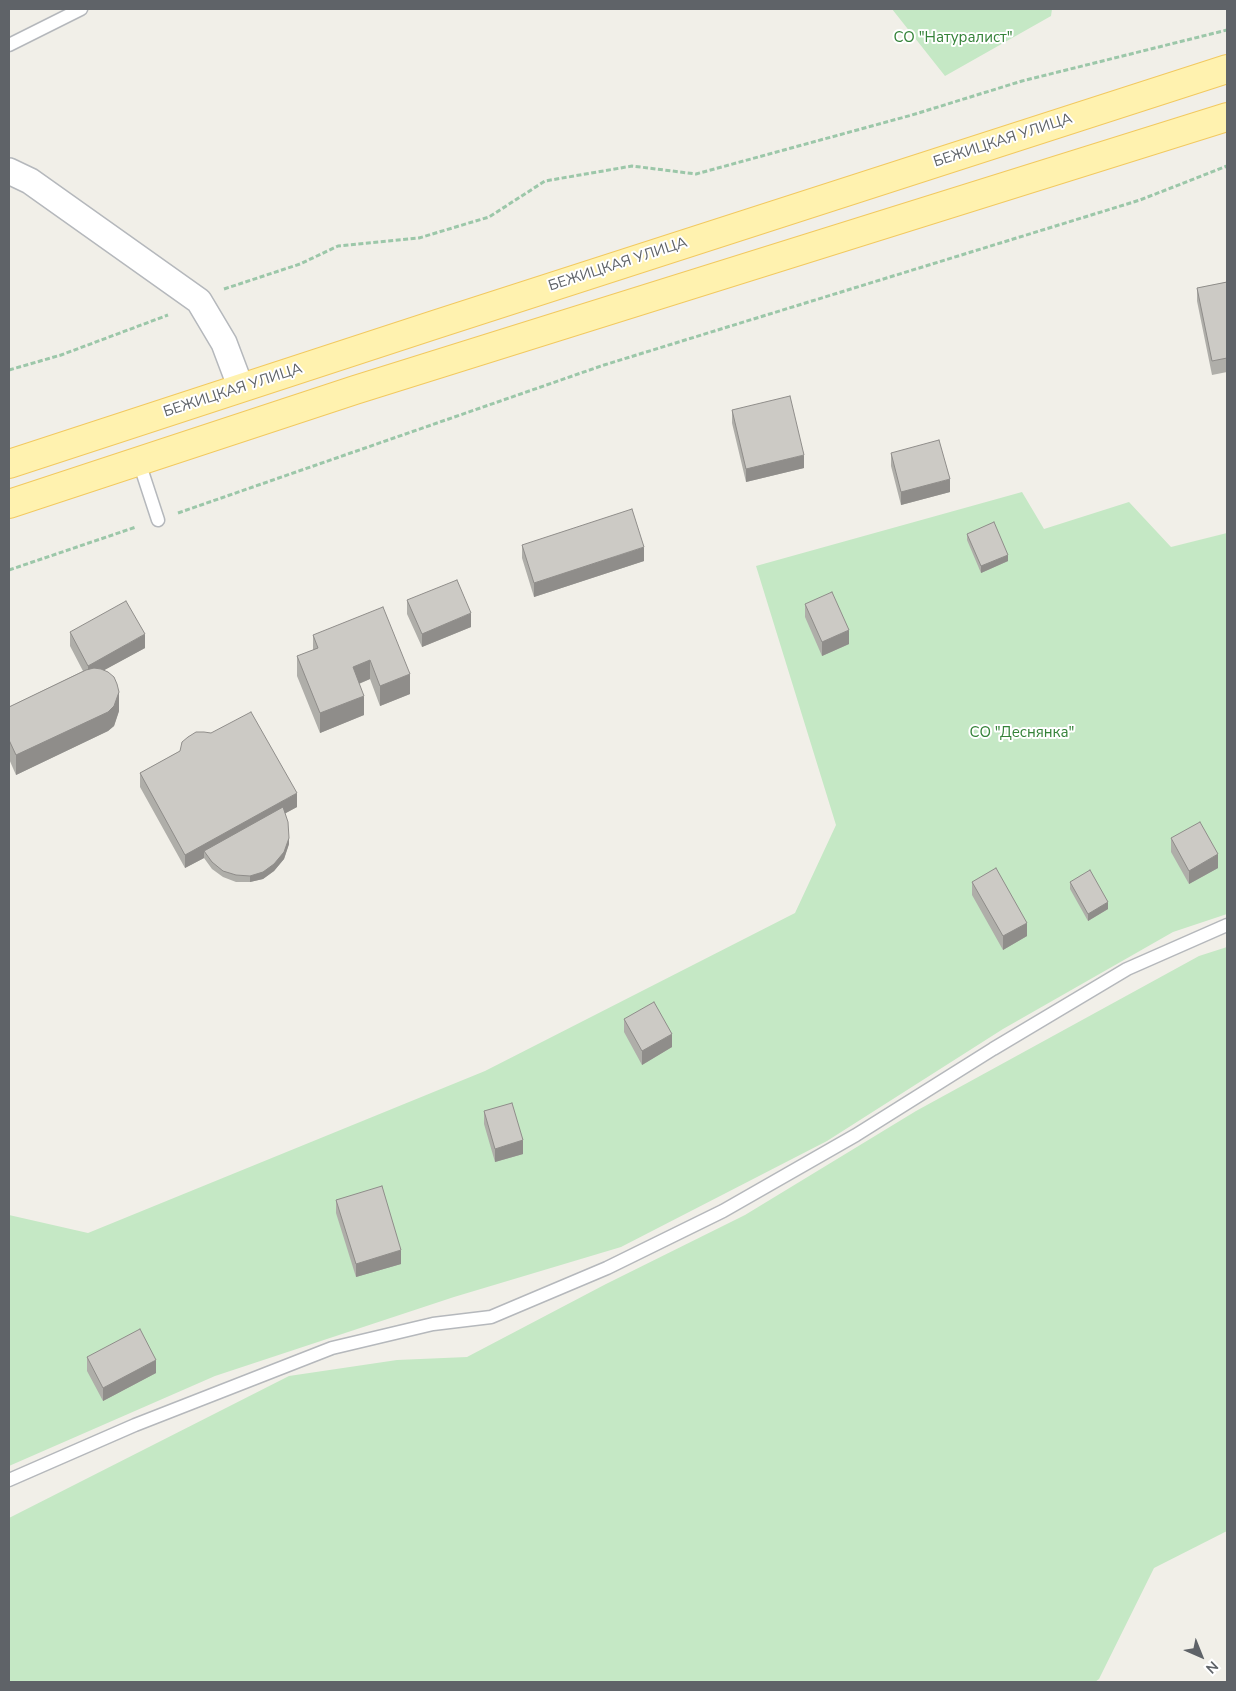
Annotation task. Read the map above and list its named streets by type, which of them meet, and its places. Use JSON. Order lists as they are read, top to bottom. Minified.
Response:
{"streets":{"main road":["БЕЖИЦКАЯ УЛИЦА"]},"parks":["СО \"Натуралист\"","СО \"Деснянка\""],"north":"bottom right"}
